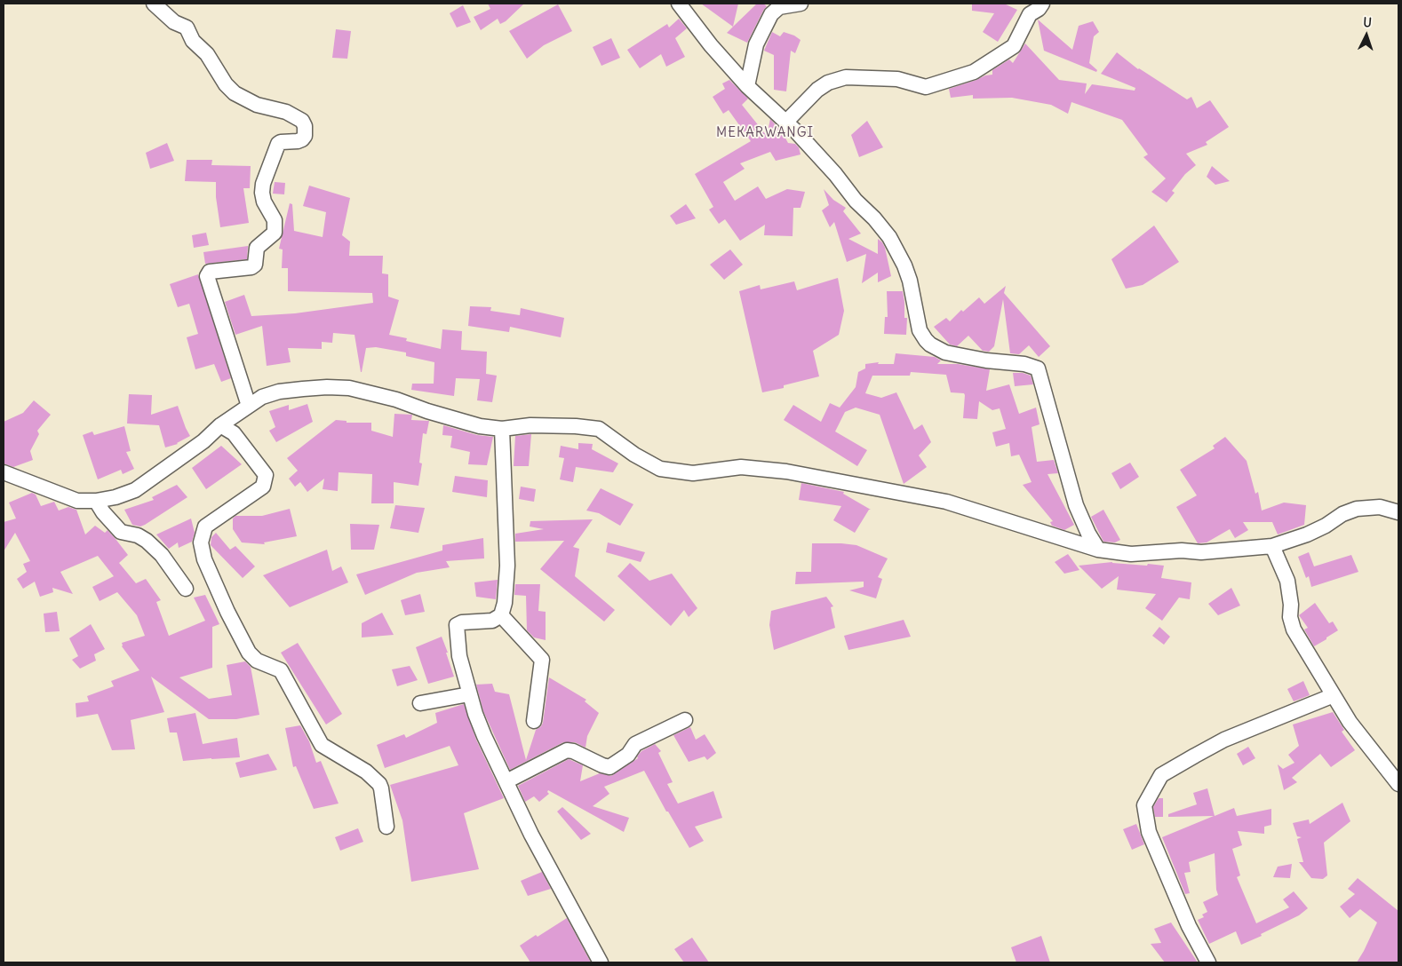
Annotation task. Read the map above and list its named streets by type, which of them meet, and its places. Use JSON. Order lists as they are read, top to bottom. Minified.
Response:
{"districts":["MEKARWANGI"],"north":"top"}
